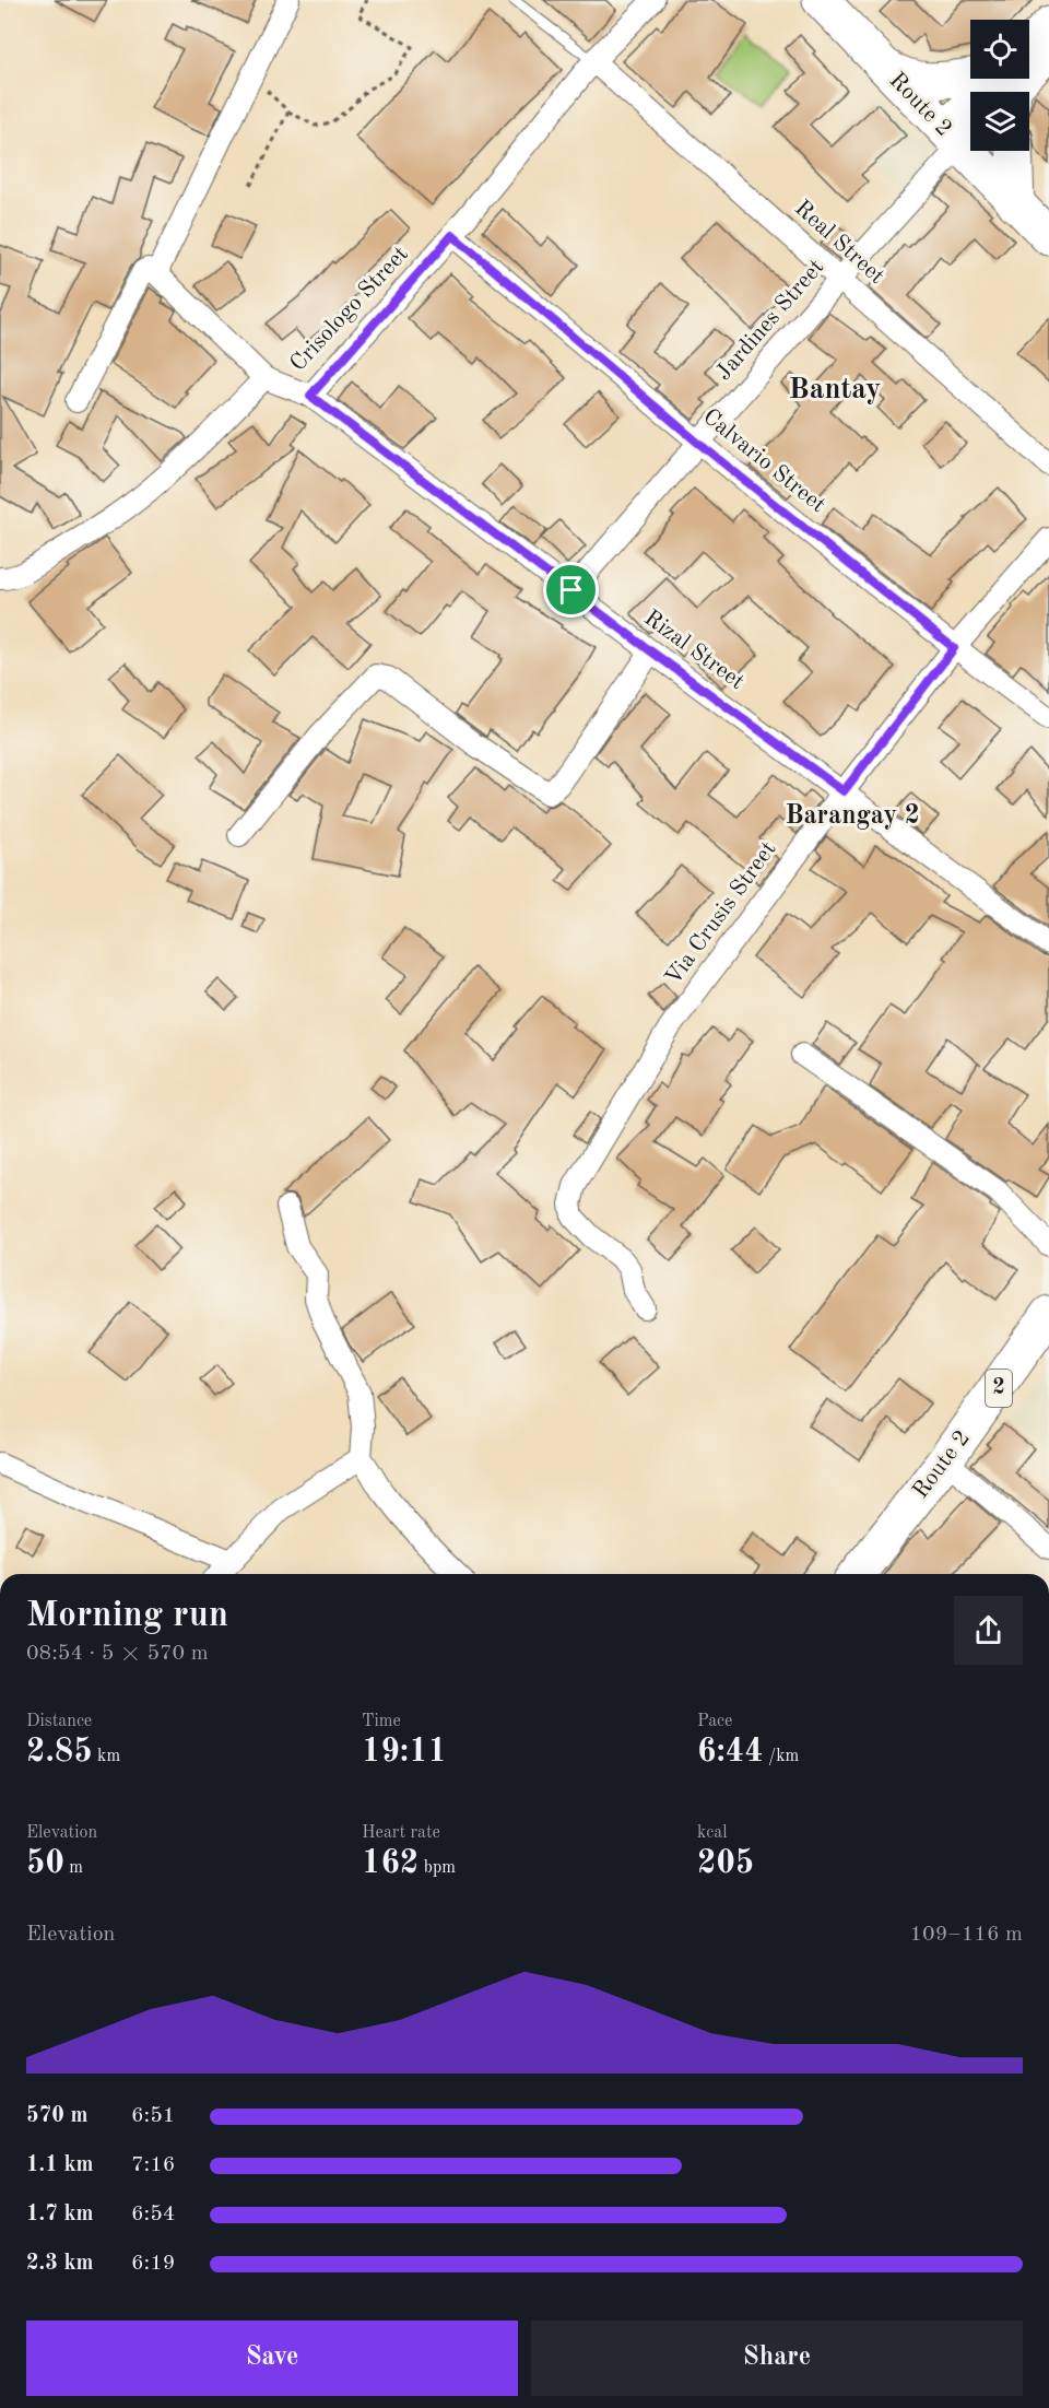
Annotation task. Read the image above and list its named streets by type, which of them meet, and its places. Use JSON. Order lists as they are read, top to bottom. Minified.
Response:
{"streets":{"highway":["Route 2","2"],"street":["Real Street","Crisologo Street","Jardines Street","Calvario Street","Rizal Street","Via Crusis Street"]},"crossings":[["Route 2","Jardines Street"],["Real Street","Crisologo Street"],["Real Street","Jardines Street"],["Crisologo Street","Calvario Street"],["Crisologo Street","Rizal Street"],["Jardines Street","Calvario Street"],["Jardines Street","Rizal Street"],["Calvario Street","Via Crusis Street"],["Rizal Street","Via Crusis Street"]],"districts":["Bantay","Barangay 2"],"page":{"heading":["Morning run","08:54 · 5 × 570 m"],"stats":[["Distance","2.85 km"],["Time","19:11"],["Pace","6:44 /km"],["Elevation","50 m"],["Heart rate","162 bpm"],["kcal","205"]],"chart":["Elevation","109–116 m"],"list":[{"name":"570 m","note":"6:51"},{"name":"1.1 km","note":"7:16"},{"name":"1.7 km","note":"6:54"},{"name":"2.3 km","note":"6:19"}],"buttons":["Save","Share"]}}
